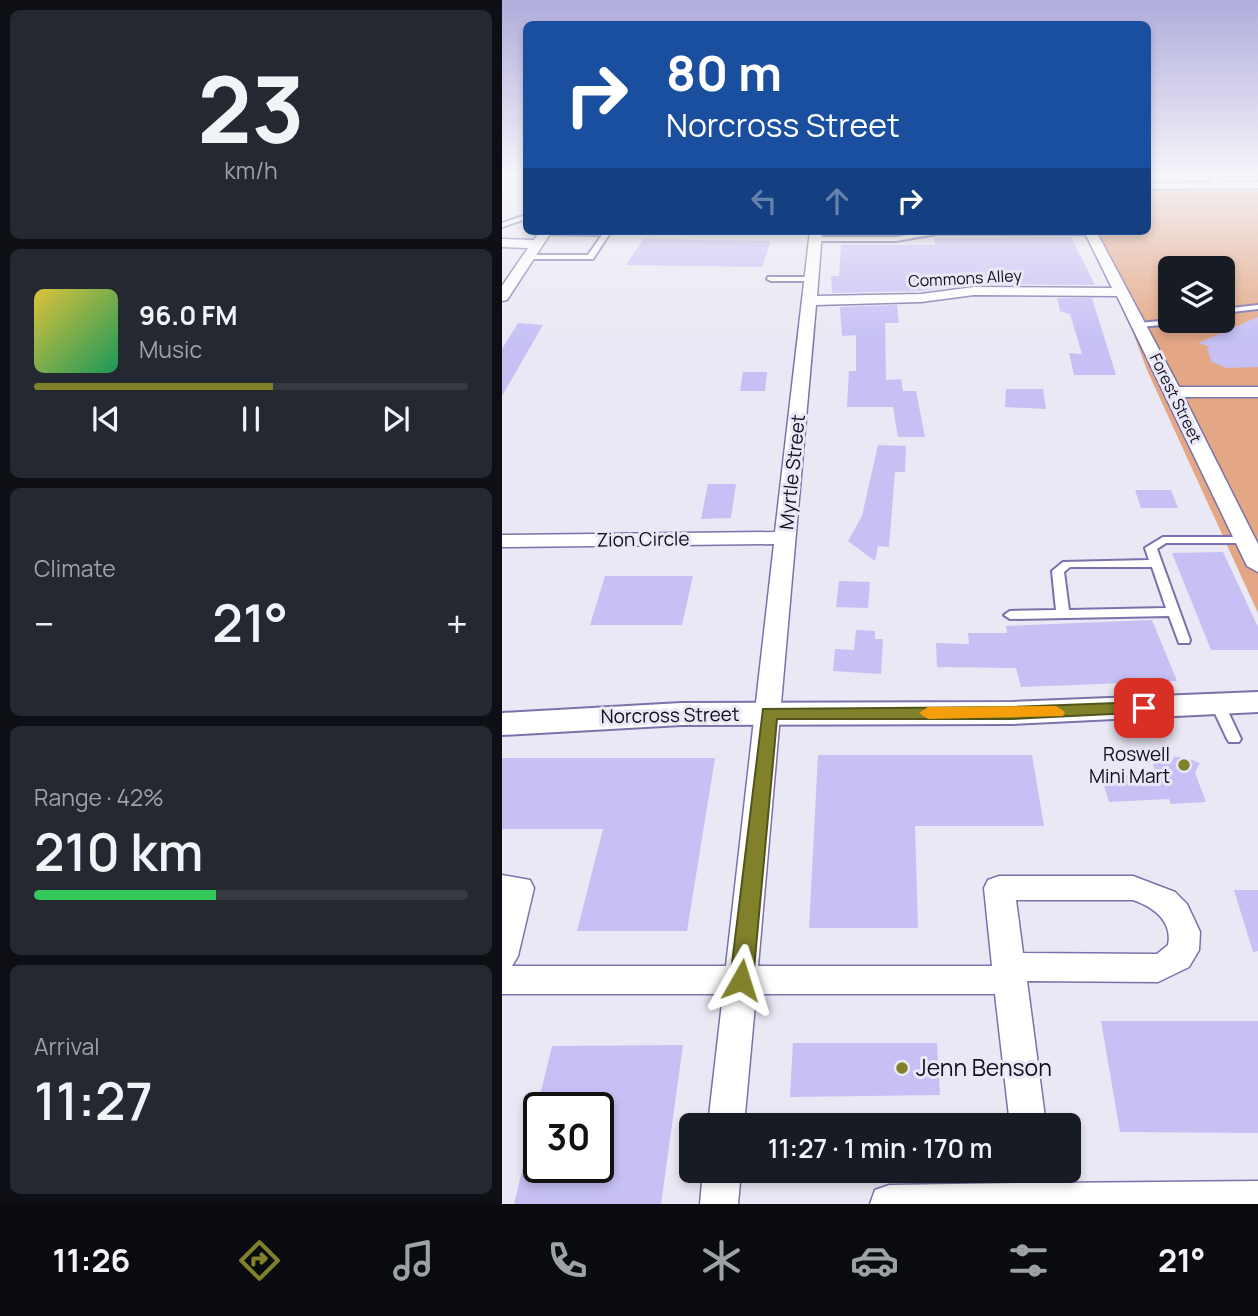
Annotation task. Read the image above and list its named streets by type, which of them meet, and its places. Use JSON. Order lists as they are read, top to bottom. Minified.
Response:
{"streets":{"street":["Commons Alley","Forest Street","Myrtle Street","Zion Circle","Norcross Street"]},"crossings":[["Commons Alley","Forest Street"],["Commons Alley","Myrtle Street"],["Myrtle Street","Zion Circle"],["Myrtle Street","Norcross Street"]],"places":["Roswell Mini Mart","Jenn Benson"],"page":{"tile":[["23","km/h"],"Climate",["Range · 42%","210 km"],["Arrival","11:27"]],"turn":["80 m","Norcross Street"],"song":["96.0 FM","Music"],"heat":["−","21°","+"],"limit":"30","trip":"11:27 · 1 min · 170 m","tabs":["11:26","21°"]}}
